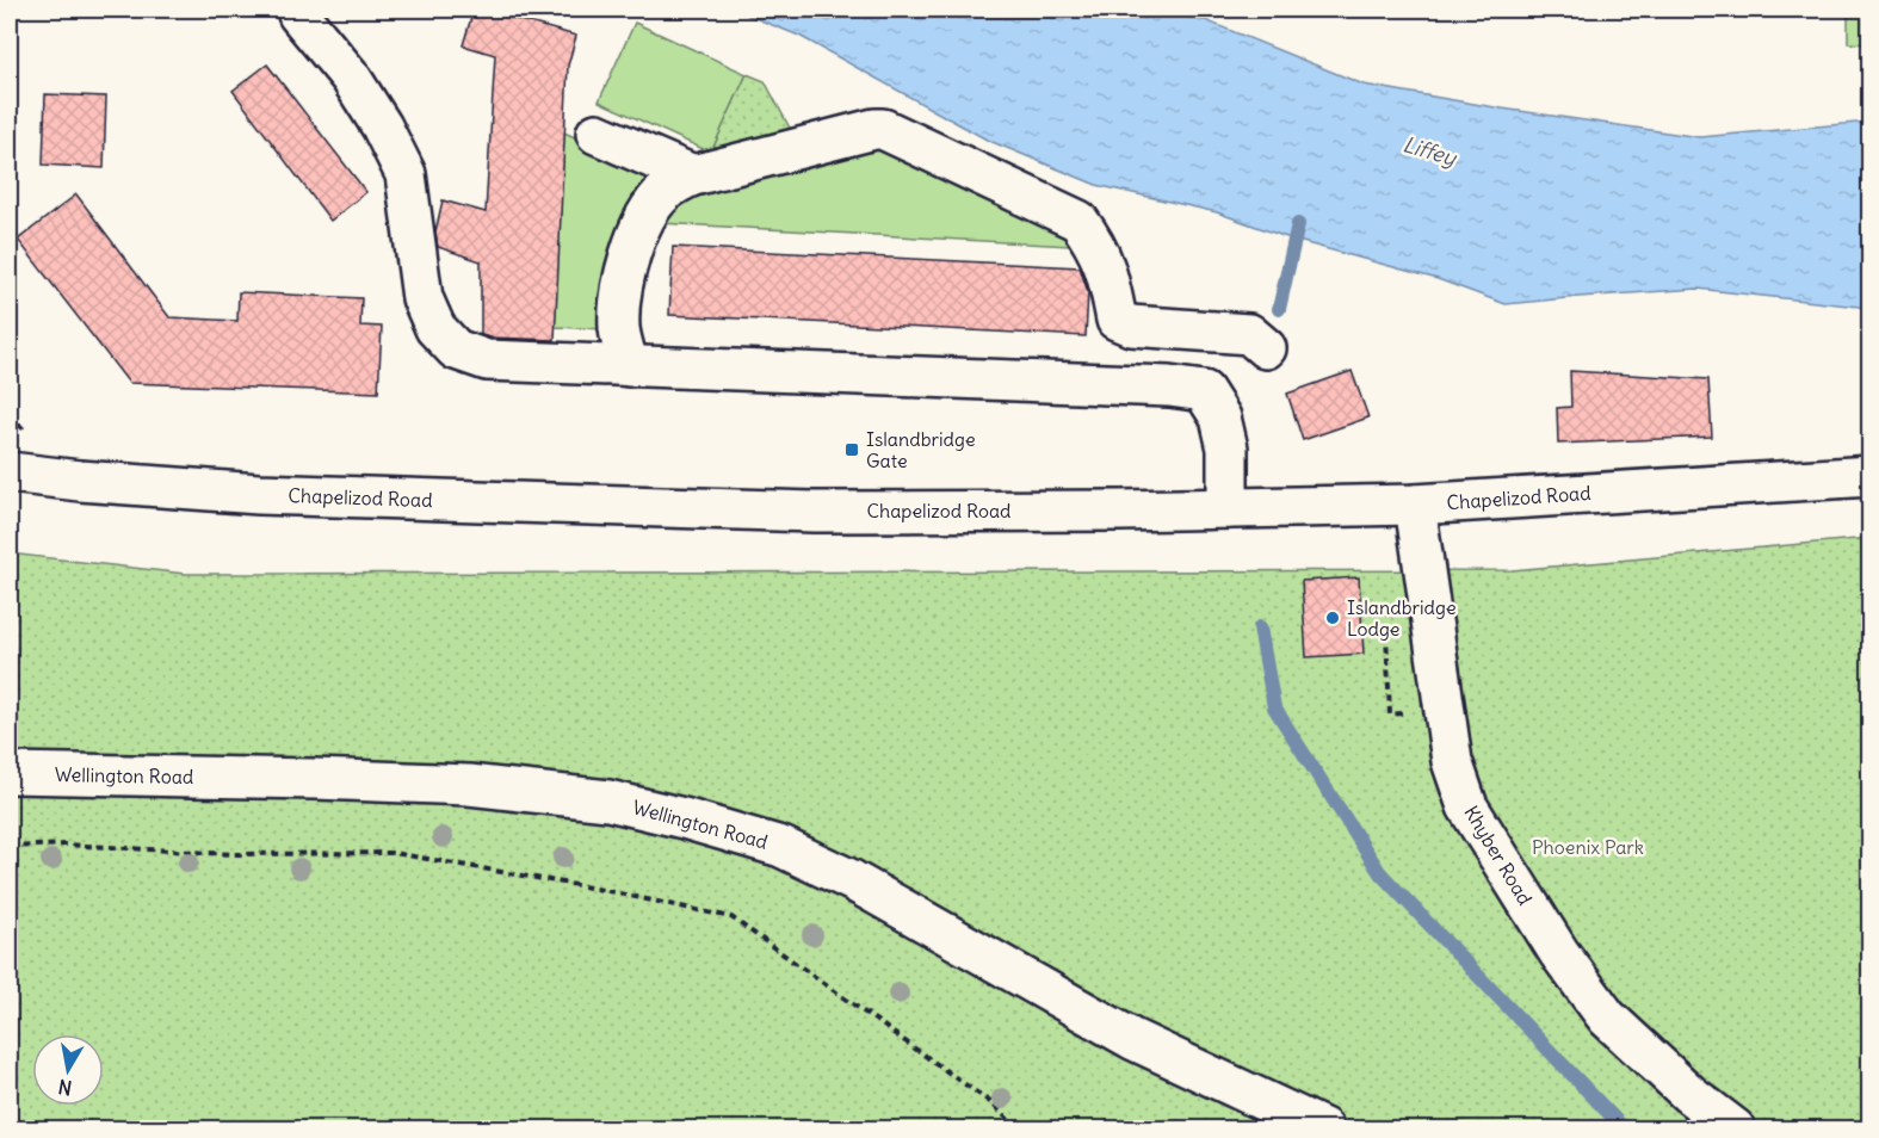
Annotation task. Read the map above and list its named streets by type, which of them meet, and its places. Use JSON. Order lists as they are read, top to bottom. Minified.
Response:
{"streets":{"street":["Chapelizod Road","Wellington Road","Khyber Road"]},"crossings":[["Chapelizod Road","Khyber Road"]],"water":["Liffey"],"parks":["Phoenix Park"],"places":{"transit":["Islandbridge Gate"],"other":["Islandbridge Lodge"]},"north":"bottom"}
